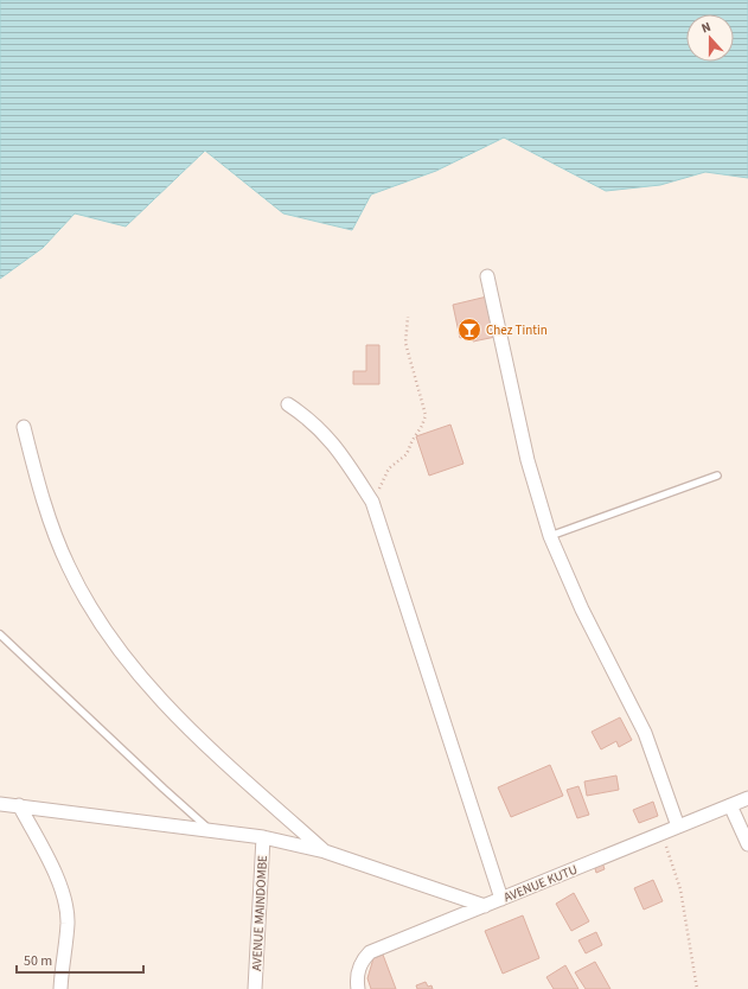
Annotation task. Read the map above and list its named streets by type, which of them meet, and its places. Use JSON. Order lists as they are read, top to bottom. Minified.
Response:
{"streets":{"street":["AVENUE KUTU","AVENUE MAINDOMBE"]},"places":{"bar":["Chez Tintin"]},"scale_bar":"50 m","north":"top"}
